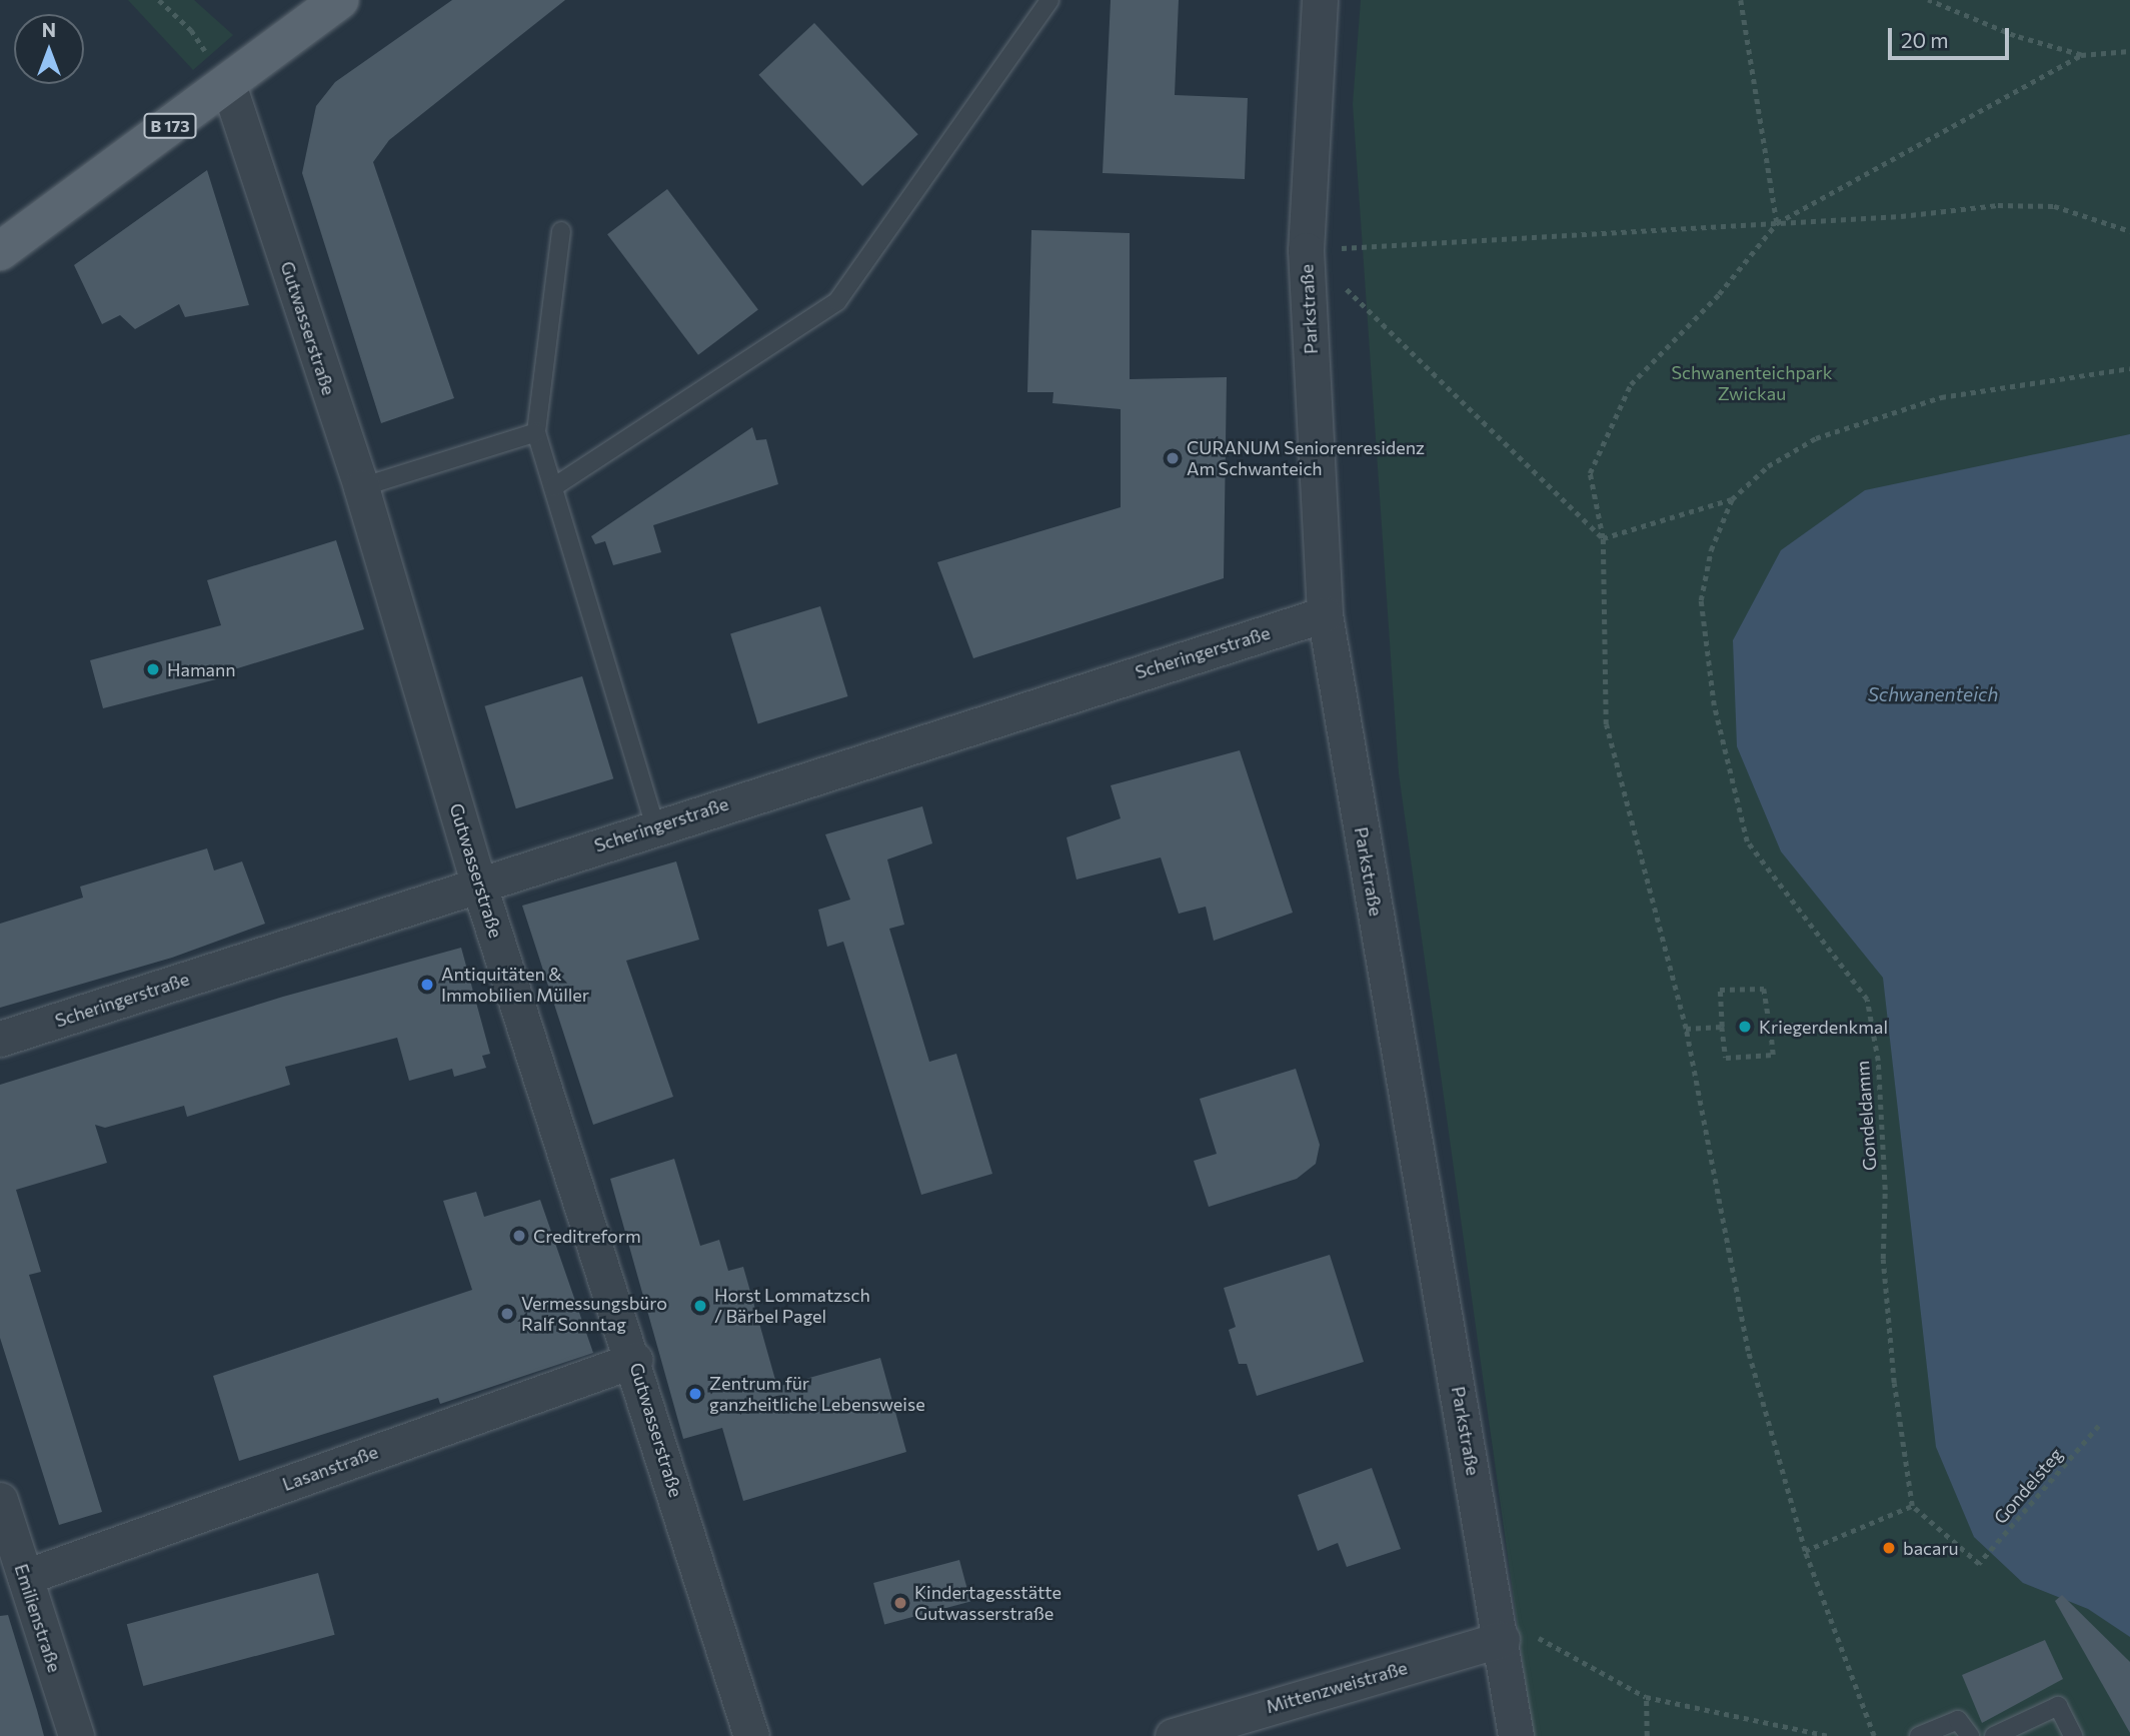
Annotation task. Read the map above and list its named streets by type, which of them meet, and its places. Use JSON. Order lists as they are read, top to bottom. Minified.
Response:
{"streets":{"main road":["B 173"],"street":["Parkstraße","Gutwasserstraße","Scheringerstraße","Lasanstraße","Emilienstraße","Mittenzweistraße"],"path":["Gondeldamm","Gondelsteg"]},"crossings":[["B 173","Gutwasserstraße"],["Parkstraße","Scheringerstraße"],["Parkstraße","Mittenzweistraße"],["Gutwasserstraße","Scheringerstraße"],["Gutwasserstraße","Lasanstraße"],["Gondeldamm","Gondelsteg"],["Lasanstraße","Emilienstraße"]],"water":["Schwanenteich"],"parks":["Schwanenteichpark Zwickau"],"places":["CURANUM Seniorenresidenz Am Schwanteich","Hamann","Antiquitäten & Immobilien Müller","Kriegerdenkmal","Creditreform","Horst Lommatzsch / Bärbel Pagel","Vermessungsbüro Ralf Sonntag","Zentrum für ganzheitliche Lebensweise","bacaru","Kindertagesstätte Gutwasserstraße"],"scale_bar":"20 m","north":"top"}
